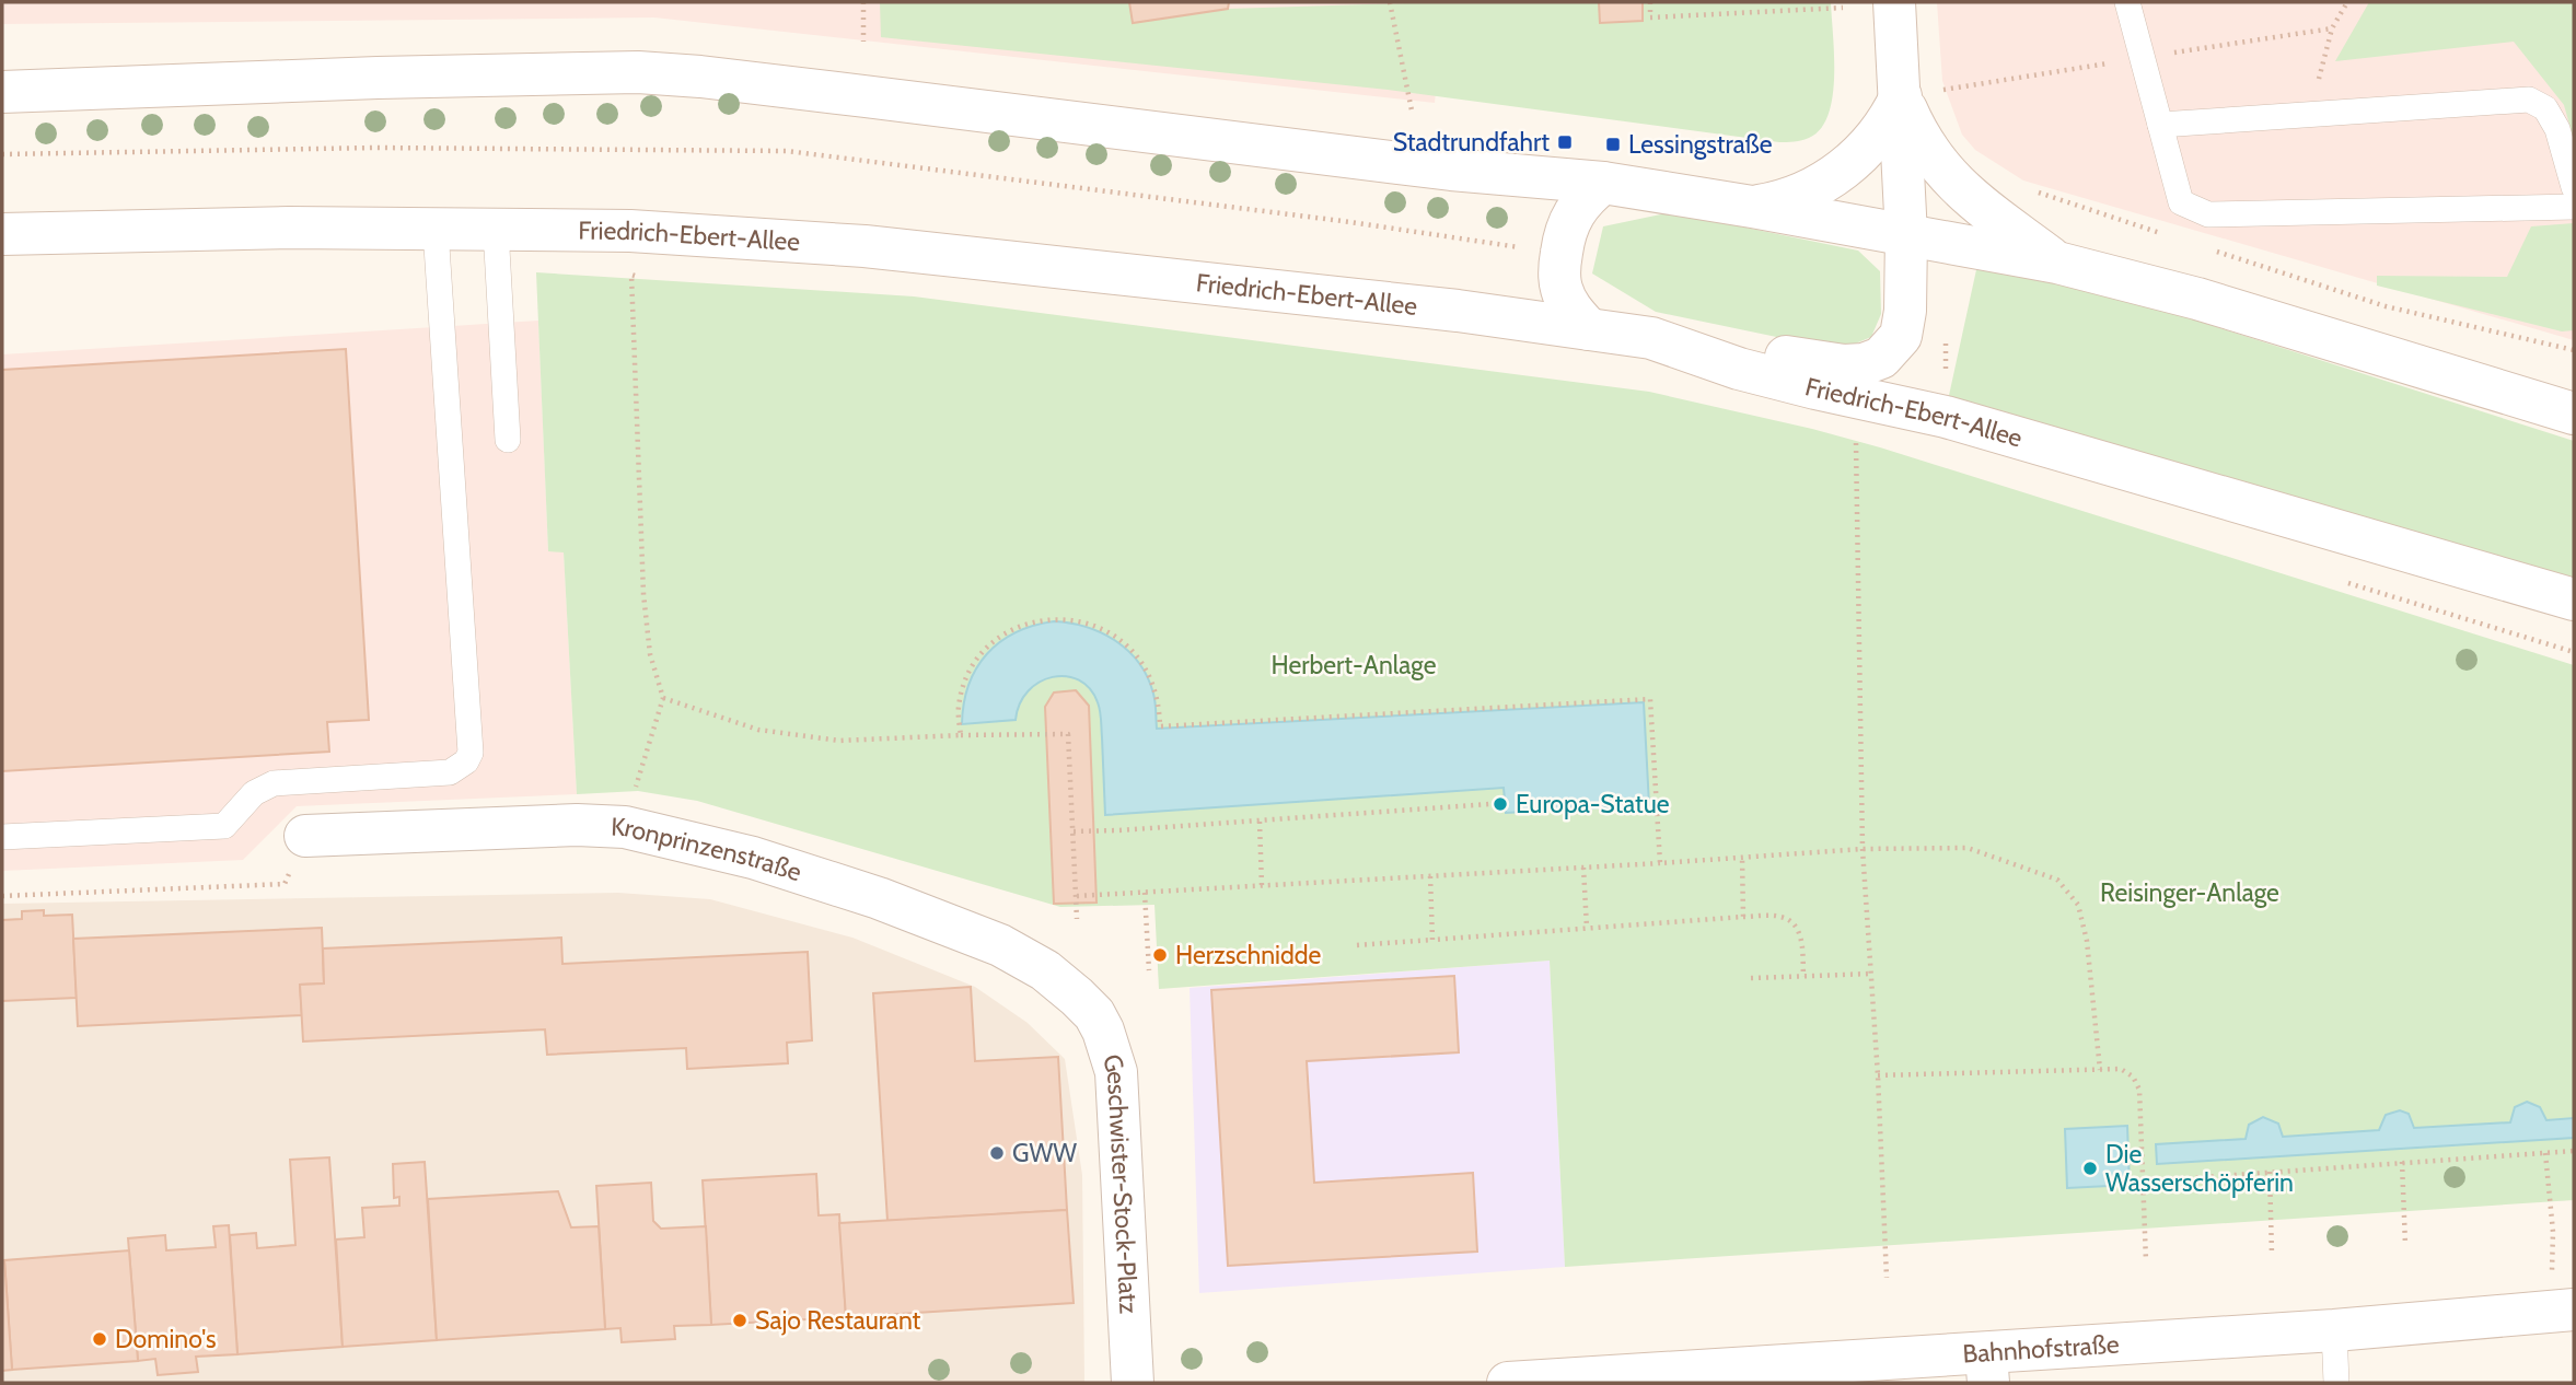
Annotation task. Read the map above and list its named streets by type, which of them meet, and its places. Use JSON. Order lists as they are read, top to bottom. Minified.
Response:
{"streets":{"street":["Friedrich-Ebert-Allee","Kronprinzenstraße","Geschwister-Stock-Platz","Bahnhofstraße"]},"crossings":[["Kronprinzenstraße","Geschwister-Stock-Platz"]],"parks":["Herbert-Anlage","Reisinger-Anlage"],"places":{"transit":["Stadtrundfahrt","Lessingstraße"],"other":["Europa-Statue","Herzschnidde","GWW","Die Wasserschöpferin","Sajo Restaurant","Domino's"]}}
